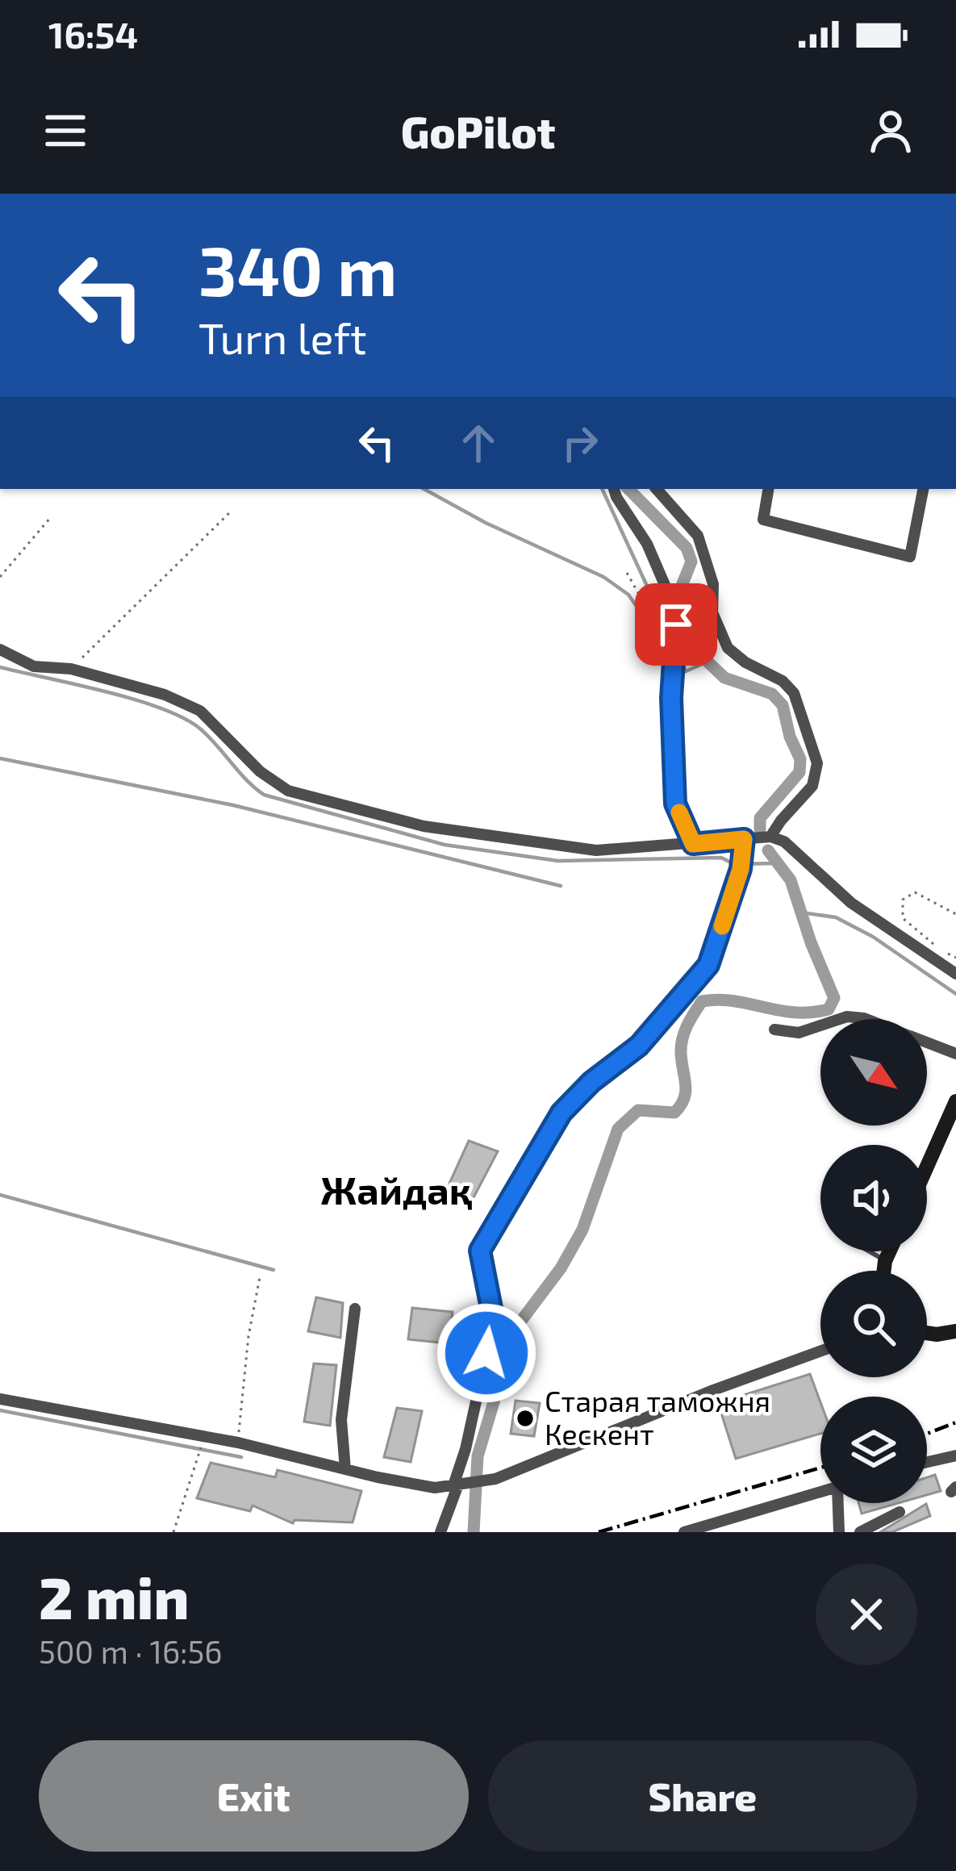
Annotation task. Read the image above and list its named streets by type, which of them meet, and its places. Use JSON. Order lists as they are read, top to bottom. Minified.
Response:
{"districts":["Жайдақ"],"places":["Старая таможня Кескент"],"north":"bottom right","page":{"status":"16:54","header":"GoPilot","turn":["340 m","Turn left"],"heading":["2 min","500 m · 16:56"],"buttons":["Exit","Share"]}}
